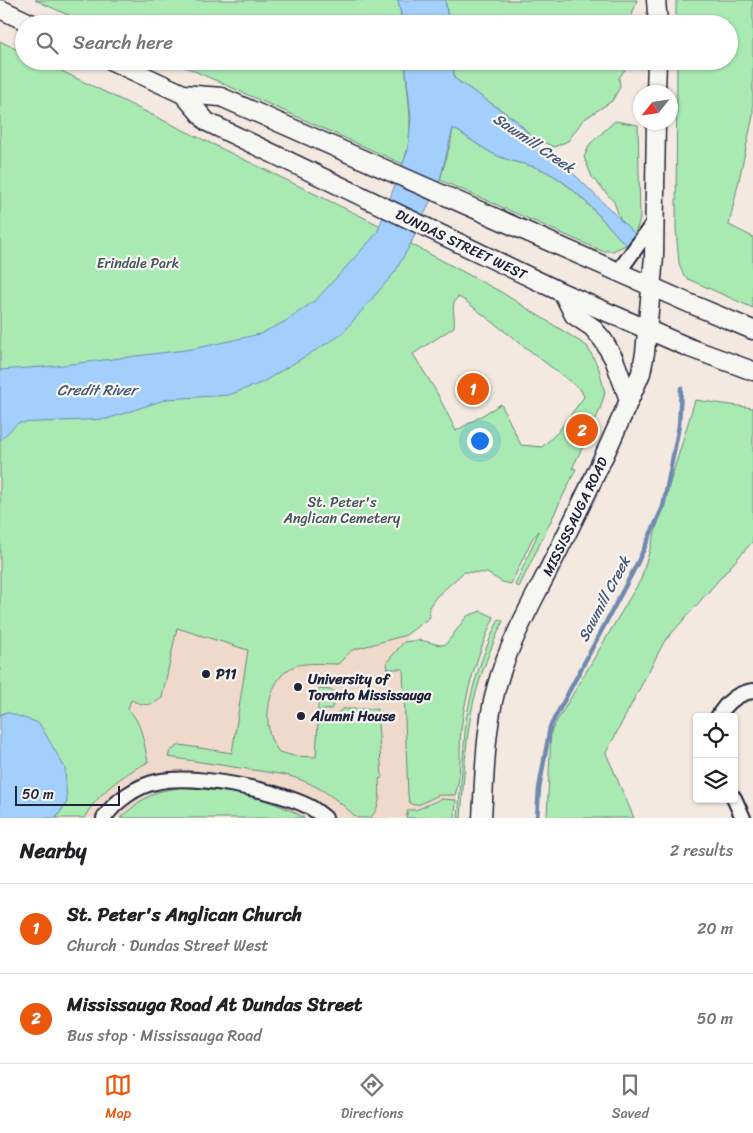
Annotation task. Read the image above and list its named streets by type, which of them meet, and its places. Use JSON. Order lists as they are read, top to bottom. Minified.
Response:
{"streets":{"main road":["DUNDAS STREET WEST","MISSISSAUGA ROAD"]},"crossings":[["DUNDAS STREET WEST","MISSISSAUGA ROAD"]],"water":["Sawmill Creek","Credit River"],"parks":["Erindale Park","St. Peter's Anglican Cemetery"],"places":["P11","University of Toronto Mississauga","Alumni House"],"scale_bar":"50 m","north":"bottom left","page":{"search":"Search here","pins":["1","2"],"scale":"50 m","heading":["Nearby","2 results"],"list":[{"mark":"1","name":"St. Peter's Anglican Church","note":"Church · Dundas Street West","value":"20 m"},{"mark":"2","name":"Mississauga Road At Dundas Street","note":"Bus stop · Mississauga Road","value":"50 m"}],"nav":["Map","Directions","Saved"]}}
